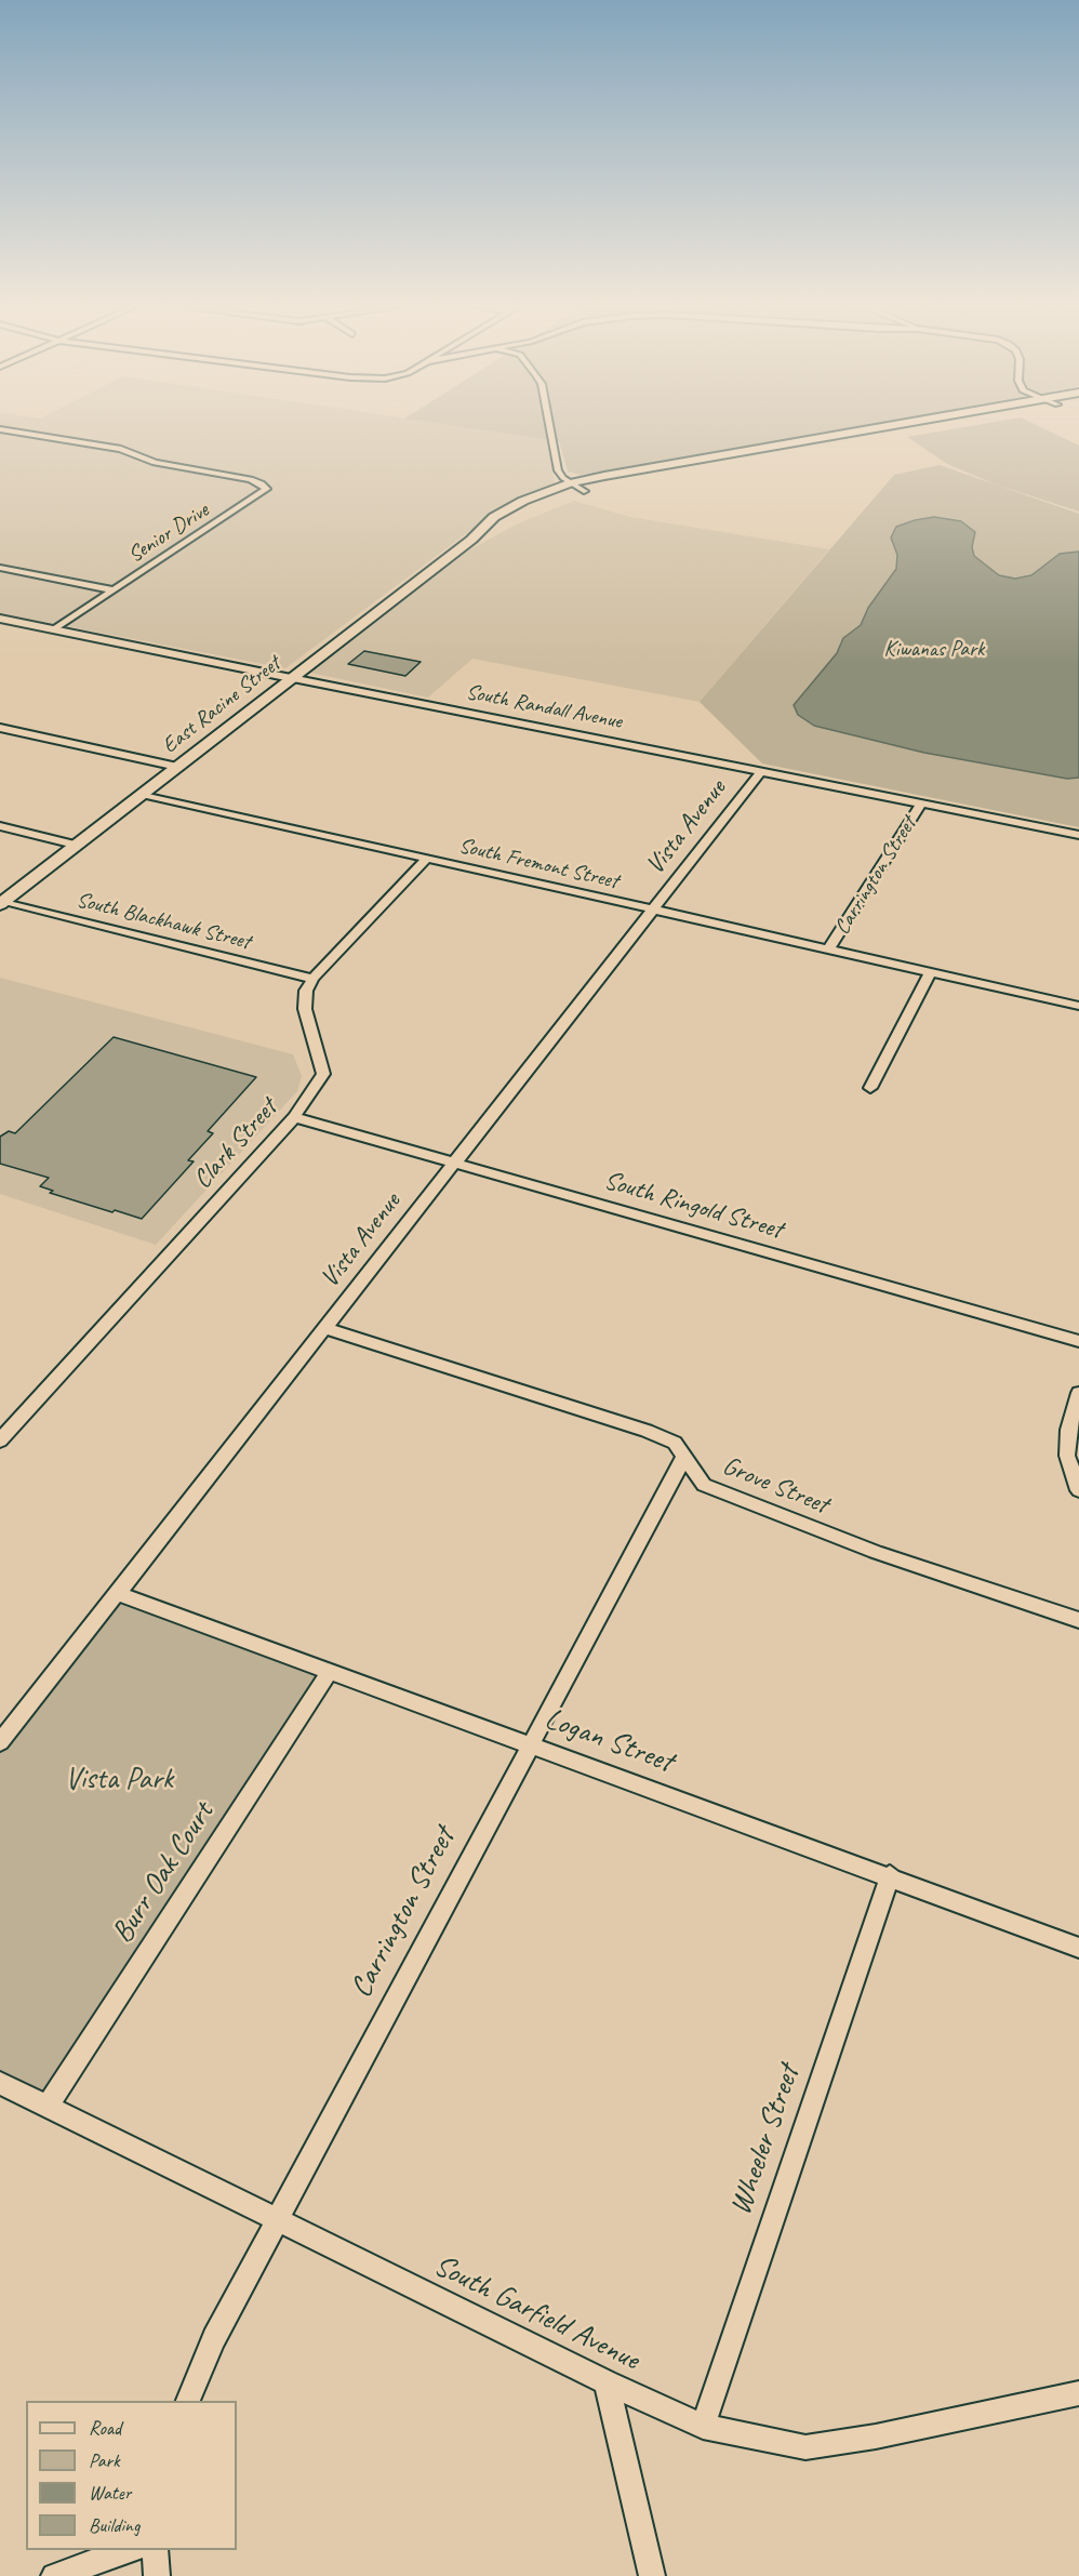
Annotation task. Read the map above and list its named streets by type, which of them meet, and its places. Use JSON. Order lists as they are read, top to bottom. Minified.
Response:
{"streets":{"main road":["East Racine Street"],"street":["Senior Drive","South Randall Avenue","Vista Avenue","South Fremont Street","Carrington Street","South Blackhawk Street","Clark Street","South Ringold Street","Grove Street","Logan Street","Burr Oak Court","Wheeler Street","South Garfield Avenue"]},"crossings":[["Senior Drive","South Randall Avenue"],["East Racine Street","South Randall Avenue"],["East Racine Street","South Fremont Street"],["East Racine Street","South Blackhawk Street"],["South Randall Avenue","Vista Avenue"],["South Randall Avenue","Carrington Street"],["Vista Avenue","South Fremont Street"],["Vista Avenue","South Ringold Street"],["Vista Avenue","Grove Street"],["Vista Avenue","Logan Street"],["South Fremont Street","Carrington Street"],["South Fremont Street","Clark Street"],["Carrington Street","Grove Street"],["Carrington Street","Logan Street"],["Carrington Street","South Garfield Avenue"],["South Blackhawk Street","Clark Street"],["Clark Street","South Ringold Street"],["Logan Street","Burr Oak Court"],["Logan Street","Wheeler Street"],["Burr Oak Court","South Garfield Avenue"],["Wheeler Street","South Garfield Avenue"]],"parks":["Kiwanas Park","Vista Park"],"legend":["Road","Park","Water","Building"]}
